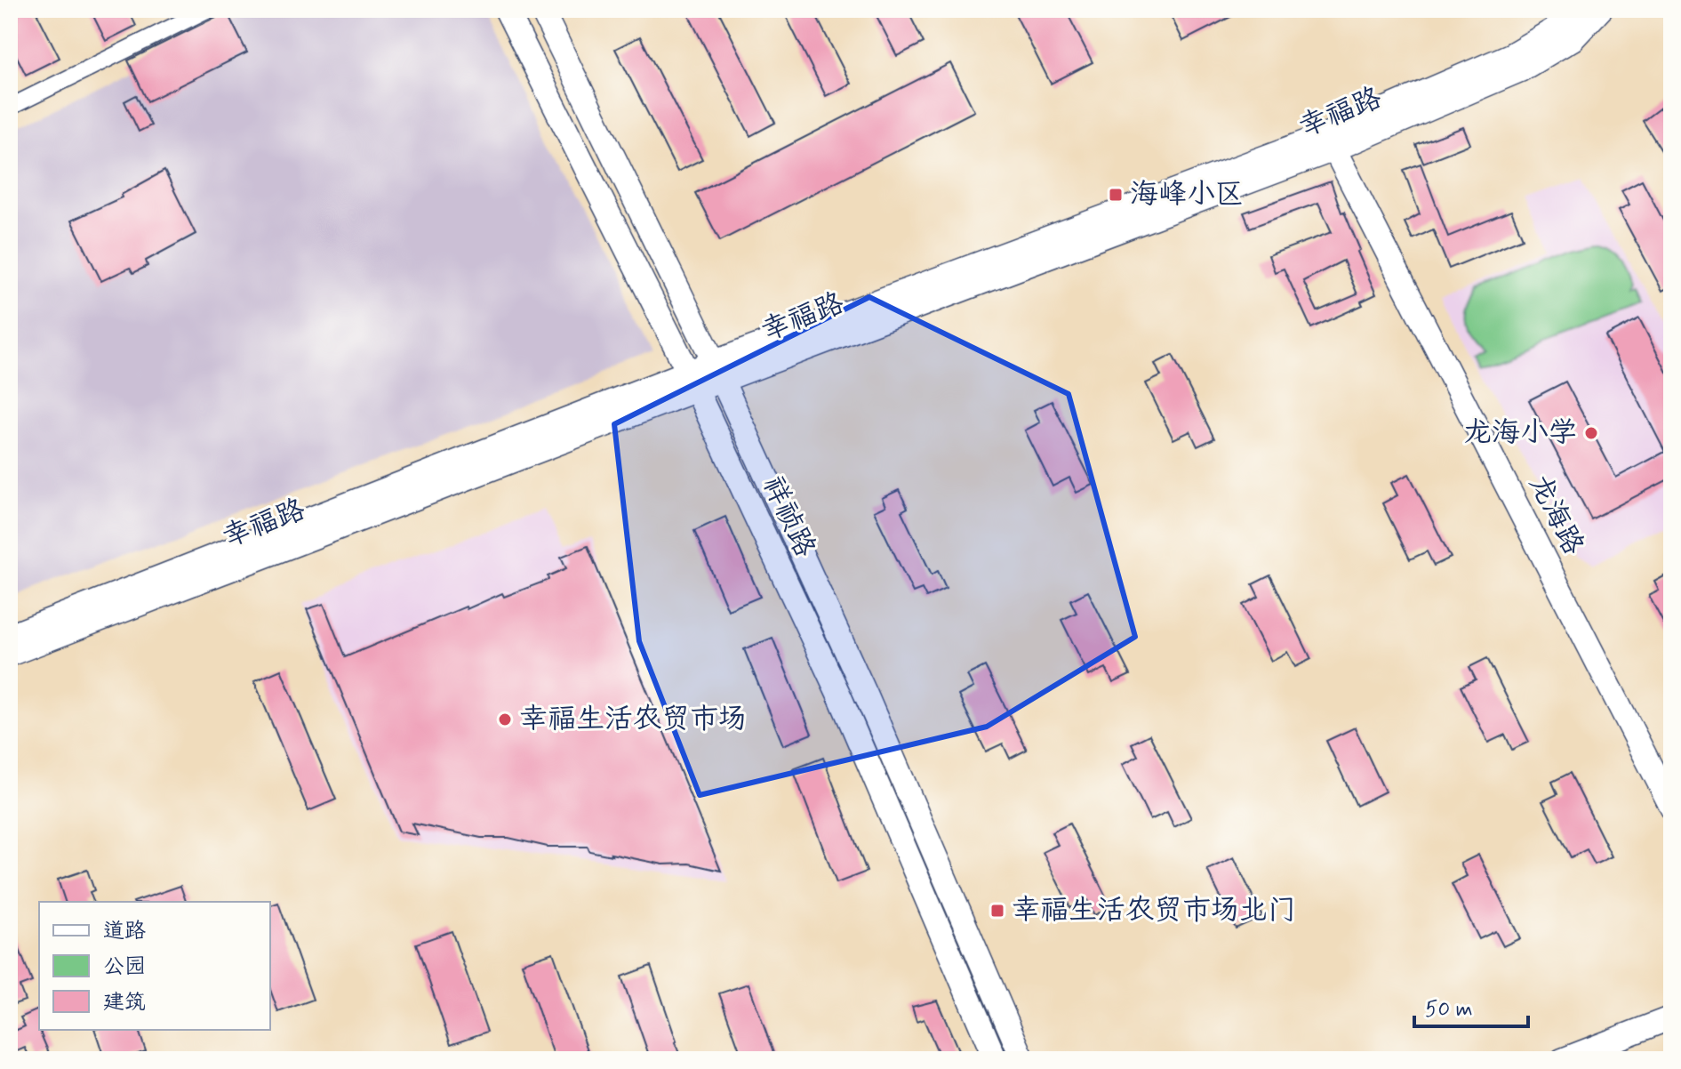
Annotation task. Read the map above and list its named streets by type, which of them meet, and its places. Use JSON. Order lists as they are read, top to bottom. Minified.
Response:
{"streets":{"street":["幸福路","龙海路","祥祯路"]},"crossings":[["幸福路","龙海路"],["幸福路","祥祯路"]],"places":{"transit":["海峰小区","幸福生活农贸市场北门"],"other":["龙海小学","幸福生活农贸市场"]},"legend":["道路","公园","建筑"],"scale_bar":"50 m"}
